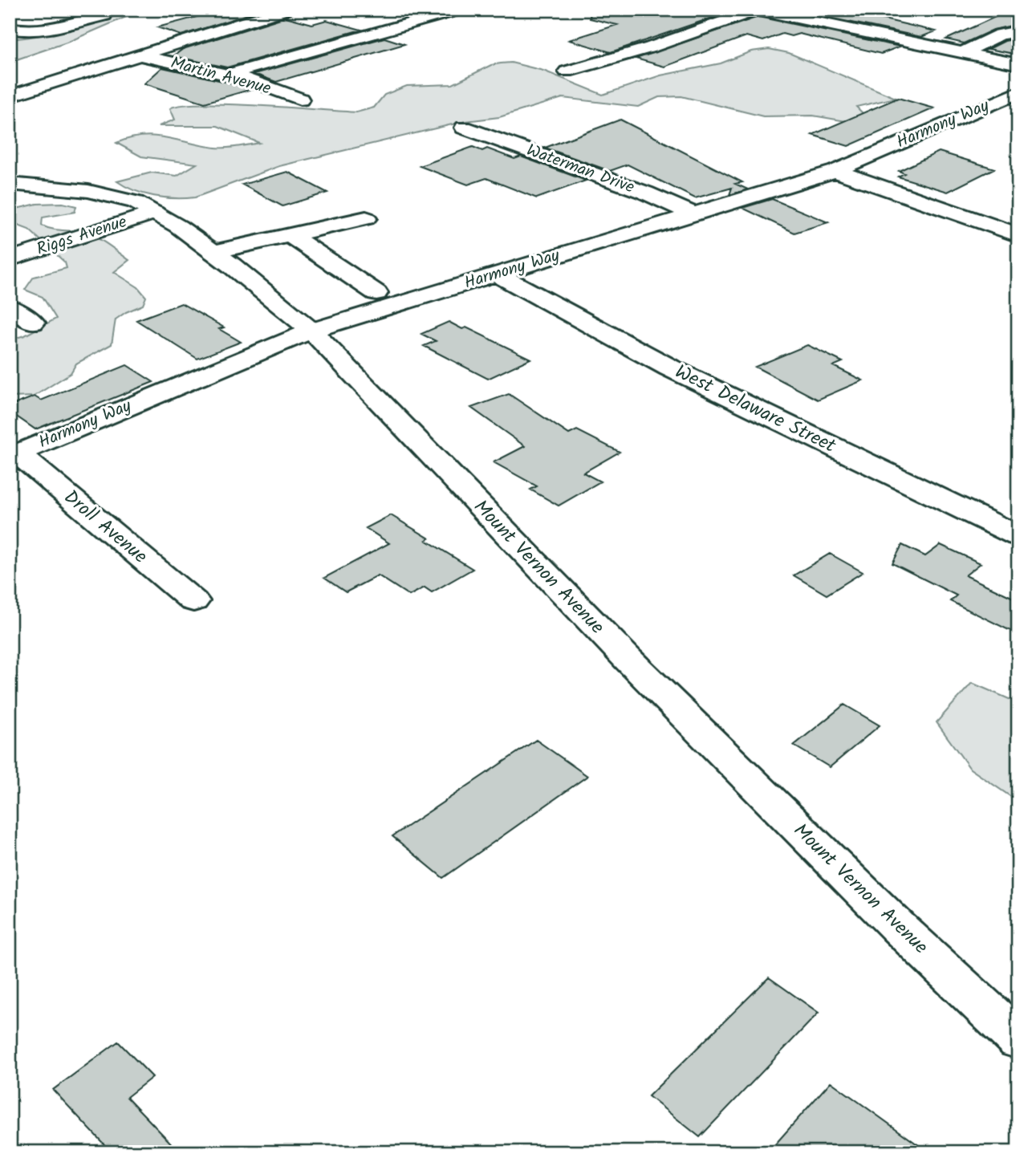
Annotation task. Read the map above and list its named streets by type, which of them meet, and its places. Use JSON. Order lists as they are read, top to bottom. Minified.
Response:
{"streets":{"street":["Martin Avenue","Harmony Way","Waterman Drive","Riggs Avenue","West Delaware Street","Droll Avenue","Mount Vernon Avenue"]},"crossings":[["Harmony Way","Waterman Drive"],["Harmony Way","West Delaware Street"],["Harmony Way","Droll Avenue"],["Harmony Way","Mount Vernon Avenue"],["Riggs Avenue","Mount Vernon Avenue"]]}
